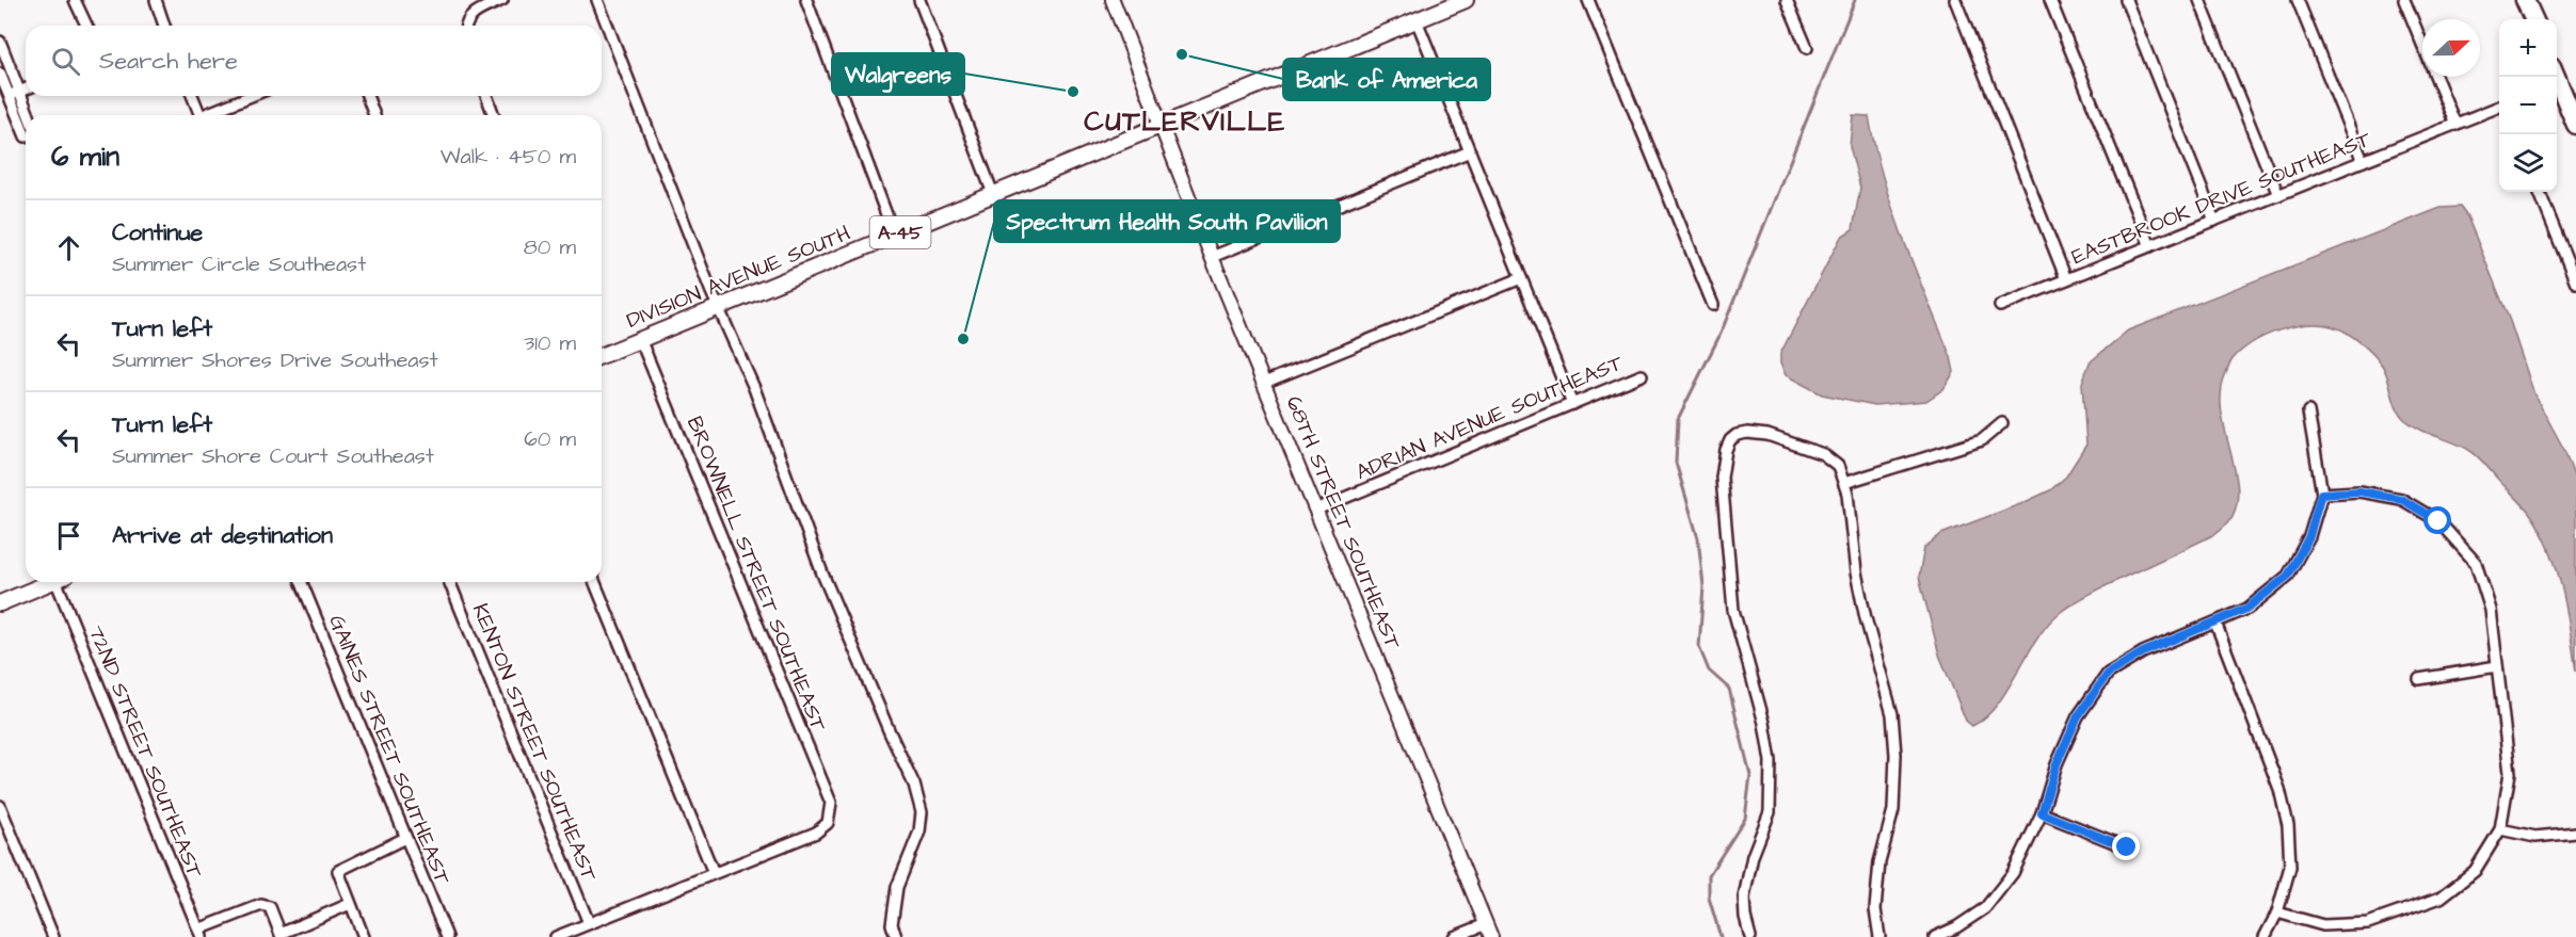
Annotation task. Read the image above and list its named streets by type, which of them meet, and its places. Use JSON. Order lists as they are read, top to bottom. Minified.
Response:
{"streets":{"main road":["A-45","DIVISION AVENUE SOUTH","68TH STREET SOUTHEAST"],"street":["EASTBROOK DRIVE SOUTHEAST","ADRIAN AVENUE SOUTHEAST","BROWNELL STREET SOUTHEAST","KENTON STREET SOUTHEAST","GAINES STREET SOUTHEAST","72ND STREET SOUTHEAST"]},"crossings":[["DIVISION AVENUE SOUTH","68TH STREET SOUTHEAST"],["DIVISION AVENUE SOUTH","BROWNELL STREET SOUTHEAST"],["ADRIAN AVENUE SOUTHEAST","68TH STREET SOUTHEAST"]],"districts":["CUTLERVILLE"],"places":["Bank of America","Walgreens","Spectrum Health South Pavilion"],"north":"right","page":{"map_buttons":["+","−"],"search":"Search here","heading":["6 min","Walk · 450 m"],"list":[["Continue","Summer Circle Southeast","80 m"],["Turn left","Summer Shores Drive Southeast","310 m"],["Turn left","Summer Shore Court Southeast","60 m"],"Arrive at destination"]}}
